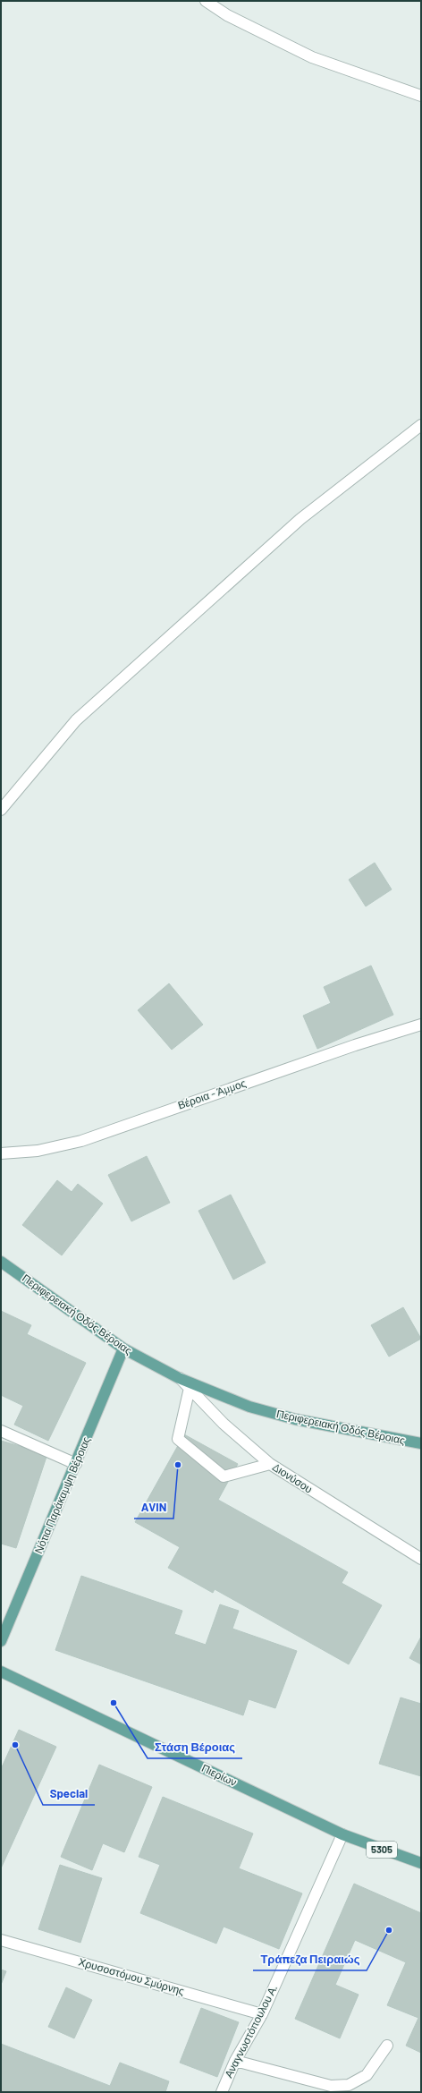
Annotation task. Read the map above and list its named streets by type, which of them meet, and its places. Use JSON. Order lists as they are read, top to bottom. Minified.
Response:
{"streets":{"main road":["Περιφερειακή Οδός Βέροιας","Νότια Παράκαμψη Βέροιας","Πιερίων","5305"],"street":["Βέροια - Άμμος","Διονύσου","Χρυσοστόμου Σμύρνης","Αναγνωστόπουλου Α."]},"crossings":[["Περιφερειακή Οδός Βέροιας","Διονύσου"],["Περιφερειακή Οδός Βέροιας","Νότια Παράκαμψη Βέροιας"],["Πιερίων","Αναγνωστόπουλου Α."],["Χρυσοστόμου Σμύρνης","Αναγνωστόπουλου Α."]],"places":["AVIN","Στάση Βέροιας","Special","Τράπεζα Πειραιώς"]}
